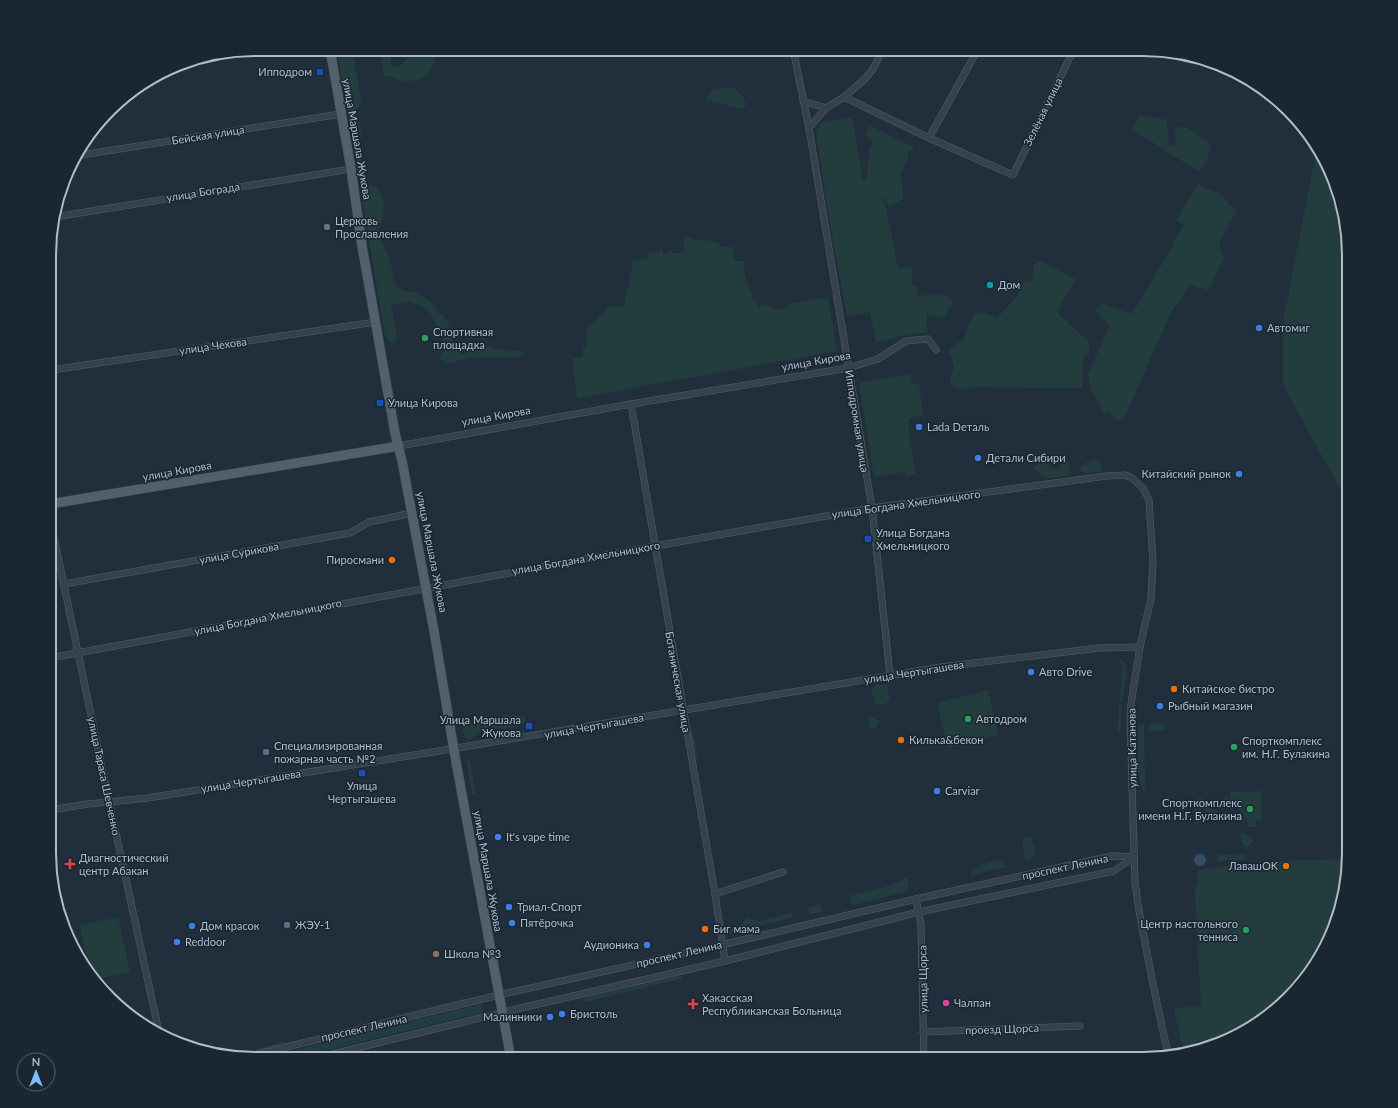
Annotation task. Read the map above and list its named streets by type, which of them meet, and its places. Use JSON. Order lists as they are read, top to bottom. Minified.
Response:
{"streets":{"main road":["улица Маршала Жукова","улица Кирова"],"street":["Зелёная улица","Бейская улица","улица Бограда","улица Чехова","Ипподромная улица","улица Богдана Хмельницкого","улица Сурикова","улица Чертыгашева","Ботаническая улица","улица Катанова","улица Тараса Шевченко","проспект Ленина","улица Щорса","проезд Щорса"]},"crossings":[["Бейская улица","улица Маршала Жукова"],["улица Маршала Жукова","улица Бограда"],["улица Маршала Жукова","улица Чехова"],["улица Маршала Жукова","улица Кирова"],["улица Маршала Жукова","улица Богдана Хмельницкого"],["улица Маршала Жукова","улица Сурикова"],["улица Маршала Жукова","улица Чертыгашева"],["улица Маршала Жукова","проспект Ленина"],["улица Кирова","Ипподромная улица"],["улица Кирова","Ботаническая улица"],["Ипподромная улица","улица Богдана Хмельницкого"],["Ипподромная улица","улица Чертыгашева"],["улица Богдана Хмельницкого","Ботаническая улица"],["улица Богдана Хмельницкого","улица Катанова"],["улица Богдана Хмельницкого","улица Тараса Шевченко"],["улица Сурикова","улица Тараса Шевченко"],["улица Чертыгашева","Ботаническая улица"],["улица Чертыгашева","улица Катанова"],["улица Чертыгашева","улица Тараса Шевченко"],["Ботаническая улица","проспект Ленина"],["улица Катанова","проспект Ленина"],["проспект Ленина","улица Щорса"],["улица Щорса","проезд Щорса"]],"places":{"transit":["Ипподром","Улица Кирова","Улица Богдана Хмельницкого","Улица Маршала Жукова","Улица Чертыгашева"],"other":["Церковь Прославления","Дом","Автомиг","Спортивная площадка","Lada Dеталь","Детали Сибири","Китайский рынок","Пиросмани","Авто Drive","Китайское бистро","Рыбный магазин","Автодром","Килька&бекон","Спорткомплекс им. Н.Г. Булакина","Специализированная пожарная часть №2","Carviar","Спорткомплекс имени Н.Г. Булакина","It's vape time","ЛавашOK","Триал-Спорт","Пятёрочка","ЖЭУ-1","Дом красок","Биг мама","Центр настольного тенниса","Reddoor","Аудионика","Школа №3","Чалпан","Бристоль","Малинники"],"health":["Диагностический центр Абакан","Хакасская Республиканская Больница"]},"north":"top"}
